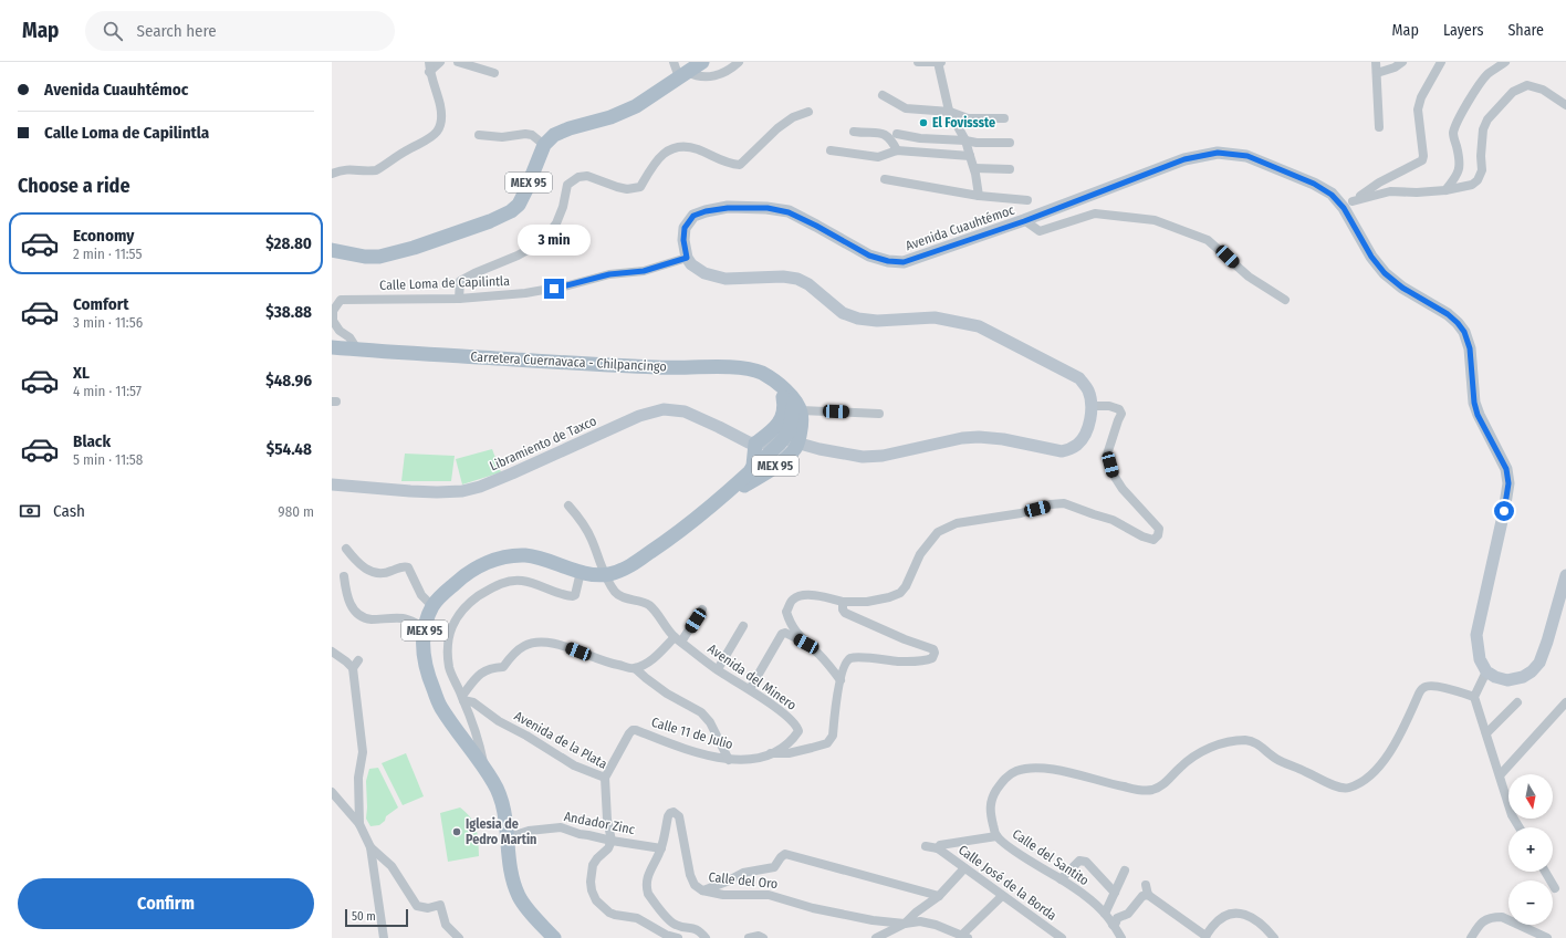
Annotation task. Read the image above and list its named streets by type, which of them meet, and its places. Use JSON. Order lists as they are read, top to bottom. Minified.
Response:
{"streets":{"main road":["MEX 95","Avenida Cuauhtémoc","Carretera Cuernavaca - Chilpancingo","Libramiento de Taxco"],"street":["Calle Loma de Capilintla","Avenida del Minero","Calle 11 de Julio","Avenida de la Plata","Andador Zinc","Calle del Santito","Calle del Oro","Calle José de la Borda"]},"crossings":[["MEX 95","Carretera Cuernavaca - Chilpancingo"],["MEX 95","Avenida del Minero"],["MEX 95","Andador Zinc"],["Avenida Cuauhtémoc","Calle Loma de Capilintla"],["Calle Loma de Capilintla","Carretera Cuernavaca - Chilpancingo"],["Avenida del Minero","Calle 11 de Julio"],["Calle 11 de Julio","Avenida de la Plata"],["Avenida de la Plata","Andador Zinc"],["Andador Zinc","Calle del Oro"]],"places":["El Fovissste","Iglesia de Pedro Martin"],"scale_bar":"50 m","north":"bottom","page":{"header":"Map","search":"Search here","nav":["Map","Layers","Share"],"banner":["Avenida Cuauhtémoc","Calle Loma de Capilintla"],"heading":"Choose a ride","list":[{"name":"Economy","note":"2 min · 11:55","value":"$28.80"},{"name":"Comfort","note":"3 min · 11:56","value":"$38.88"},{"name":"XL","note":"4 min · 11:57","value":"$48.96"},{"name":"Black","note":"5 min · 11:58","value":"$54.48"}],"bubble":"3 min","pay":["Cash","980 m"],"map_buttons":["+","−"],"buttons":"Confirm","scale":"50 m"}}
